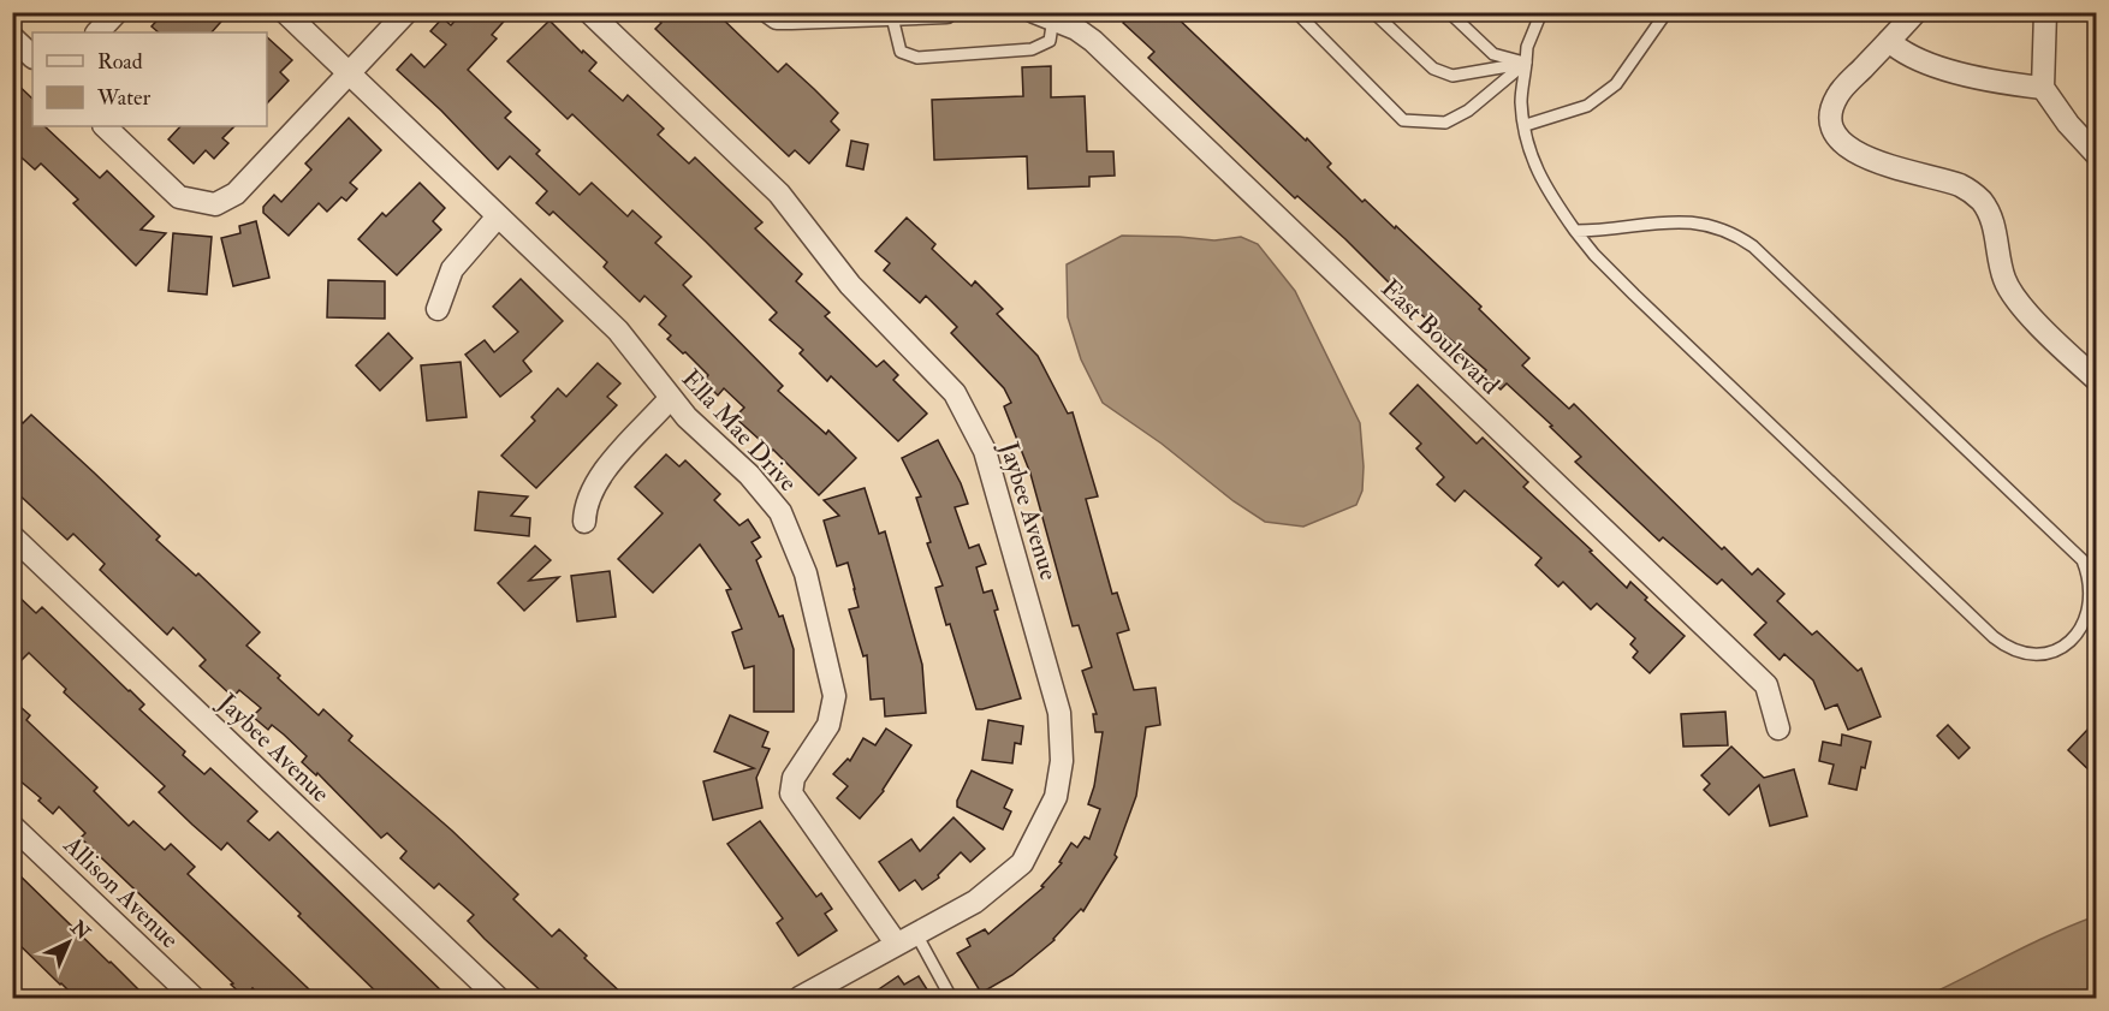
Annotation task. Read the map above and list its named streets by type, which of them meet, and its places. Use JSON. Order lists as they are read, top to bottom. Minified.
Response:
{"streets":{"street":["East Boulevard","Ella Mae Drive","Jaybee Avenue","Allison Avenue"]},"crossings":[["Ella Mae Drive","Jaybee Avenue"]],"legend":["Road","Water"],"north":"top right"}
